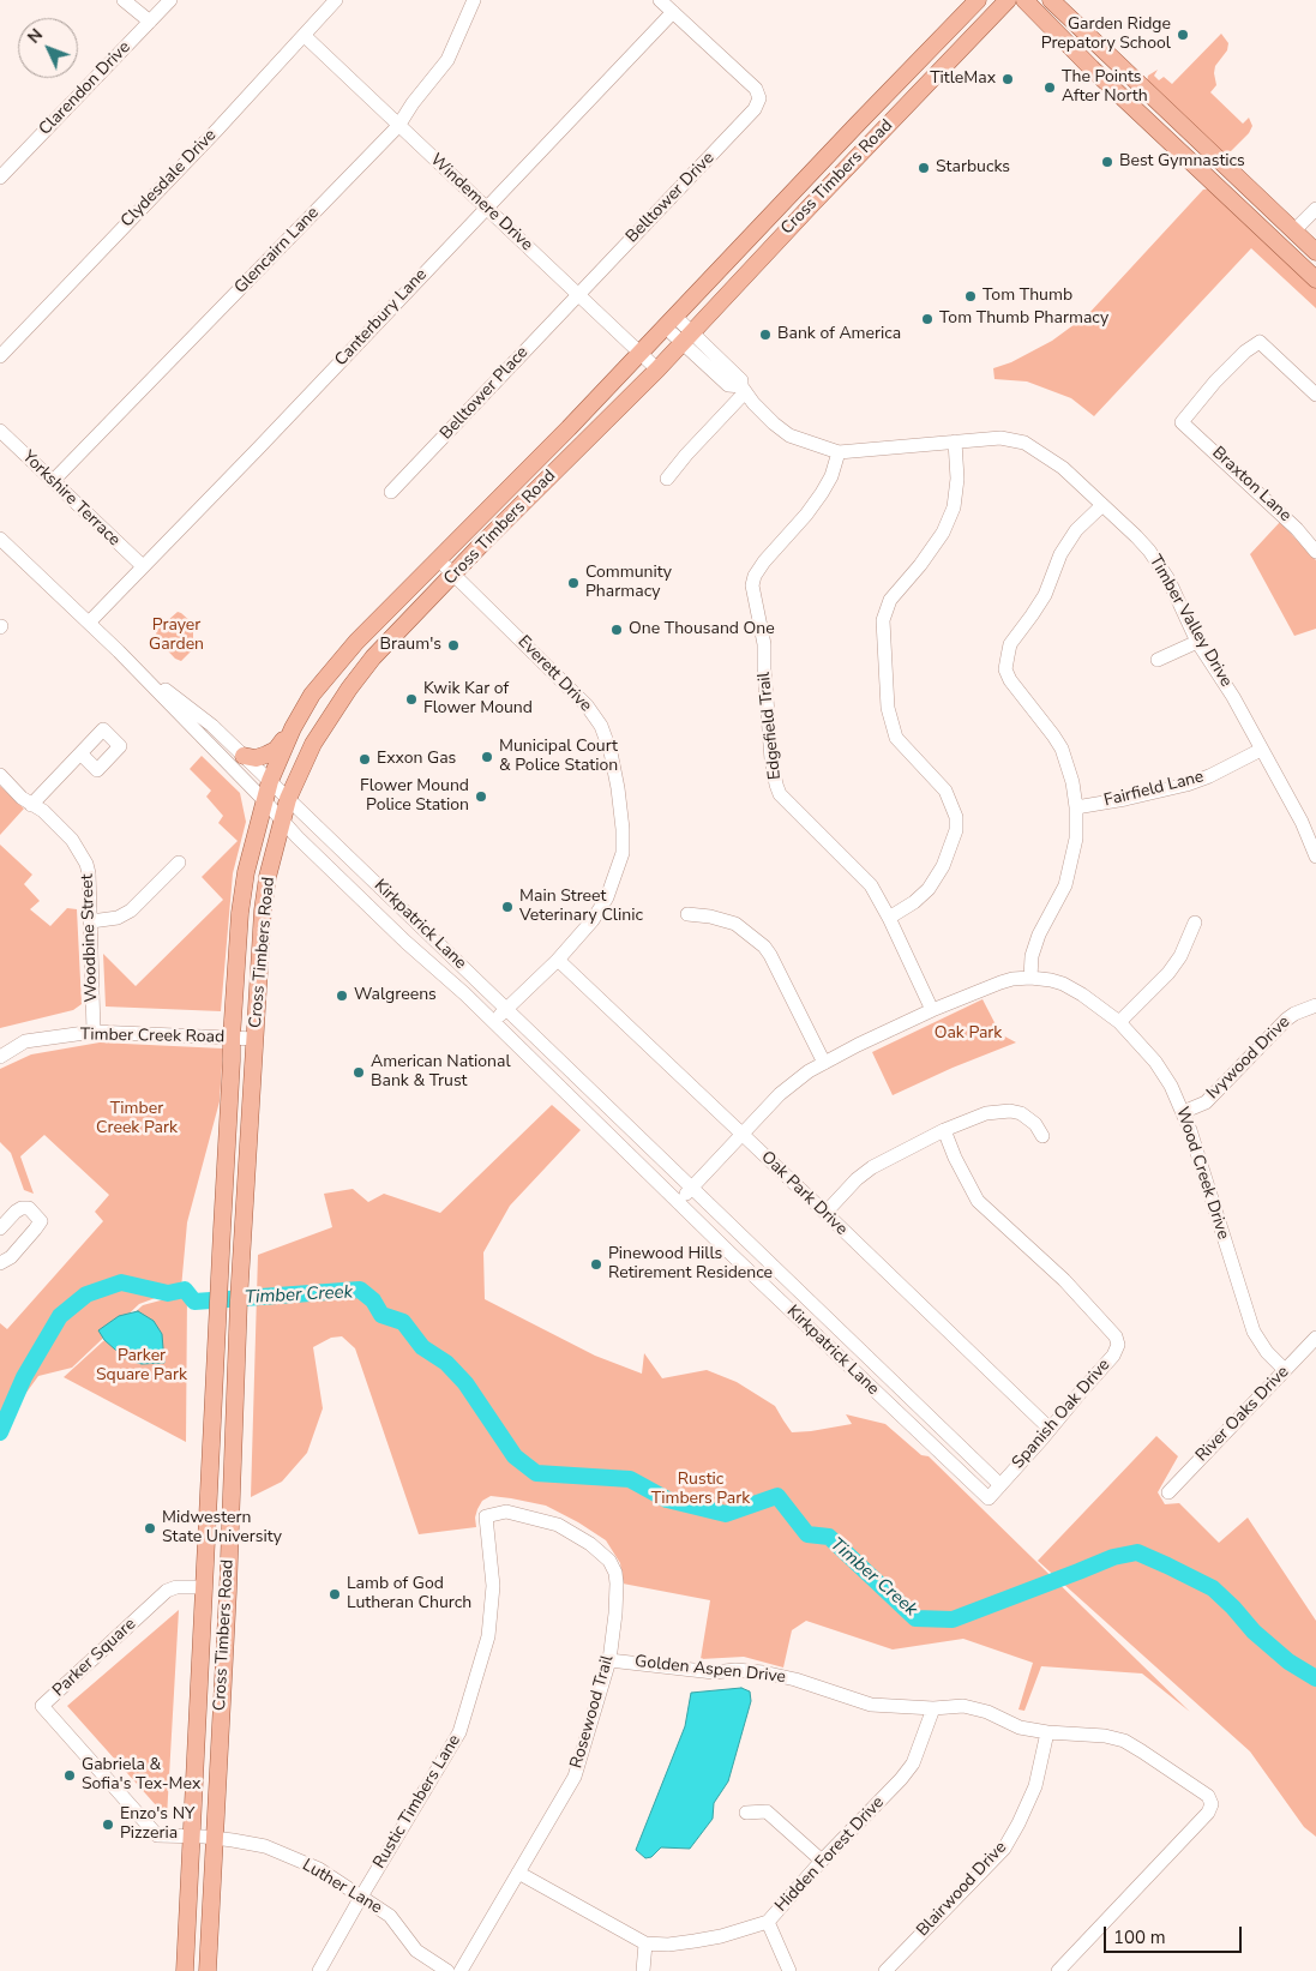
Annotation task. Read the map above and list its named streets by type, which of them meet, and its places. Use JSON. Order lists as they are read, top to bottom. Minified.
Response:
{"streets":{"main road":["Cross Timbers Road"],"street":["Clarendon Drive","Clydesdale Drive","Belltower Drive","Windemere Drive","Glencairn Lane","Canterbury Lane","Belltower Place","Braxton Lane","Yorkshire Terrace","Timber Valley Drive","Everett Drive","Edgefield Trail","Fairfield Lane","Kirkpatrick Lane","Woodbine Street","Timber Creek Road","Ivywood Drive","Wood Creek Drive","Oak Park Drive","Spanish Oak Drive","River Oaks Drive","Parker Square","Golden Aspen Drive","Rosewood Trail","Rustic Timbers Lane","Hidden Forest Drive","Luther Lane","Blairwood Drive"]},"crossings":[["Cross Timbers Road","Windemere Drive"],["Cross Timbers Road","Timber Valley Drive"],["Cross Timbers Road","Everett Drive"],["Cross Timbers Road","Kirkpatrick Lane"],["Cross Timbers Road","Timber Creek Road"],["Cross Timbers Road","Parker Square"],["Cross Timbers Road","Luther Lane"],["Clydesdale Drive","Windemere Drive"],["Belltower Drive","Windemere Drive"],["Belltower Drive","Canterbury Lane"],["Belltower Drive","Belltower Place"],["Windemere Drive","Glencairn Lane"],["Windemere Drive","Canterbury Lane"],["Windemere Drive","Belltower Place"],["Glencairn Lane","Yorkshire Terrace"],["Canterbury Lane","Yorkshire Terrace"],["Canterbury Lane","Kirkpatrick Lane"],["Timber Valley Drive","Edgefield Trail"],["Timber Valley Drive","Fairfield Lane"],["Everett Drive","Kirkpatrick Lane"],["Everett Drive","Oak Park Drive"],["Edgefield Trail","Wood Creek Drive"],["Kirkpatrick Lane","Wood Creek Drive"],["Kirkpatrick Lane","Spanish Oak Drive"],["Woodbine Street","Timber Creek Road"],["Ivywood Drive","Wood Creek Drive"],["Wood Creek Drive","Oak Park Drive"],["Wood Creek Drive","River Oaks Drive"],["Oak Park Drive","Spanish Oak Drive"],["Parker Square","Luther Lane"],["Golden Aspen Drive","Rosewood Trail"],["Golden Aspen Drive","Hidden Forest Drive"],["Golden Aspen Drive","Blairwood Drive"],["Rosewood Trail","Rustic Timbers Lane"],["Rosewood Trail","Hidden Forest Drive"],["Rustic Timbers Lane","Luther Lane"]],"water":["Timber Creek"],"parks":["Prayer Garden","Oak Park","Timber Creek Park","Parker Square Park","Rustic Timbers Park"],"places":["Garden Ridge Prepatory School","TitleMax","The Points After North","Best Gymnastics","Starbucks","Tom Thumb","Tom Thumb Pharmacy","Bank of America","Community Pharmacy","One Thousand One","Braum's","Kwik Kar of Flower Mound","Municipal Court & Police Station","Exxon Gas","Flower Mound Police Station","Main Street Veterinary Clinic","Walgreens","American National Bank & Trust","Pinewood Hills Retirement Residence","Midwestern State University","Lamb of God Lutheran Church","Gabriela & Sofia's Tex-Mex","Enzo's NY Pizzeria"],"scale_bar":"100 m","north":"top left"}
